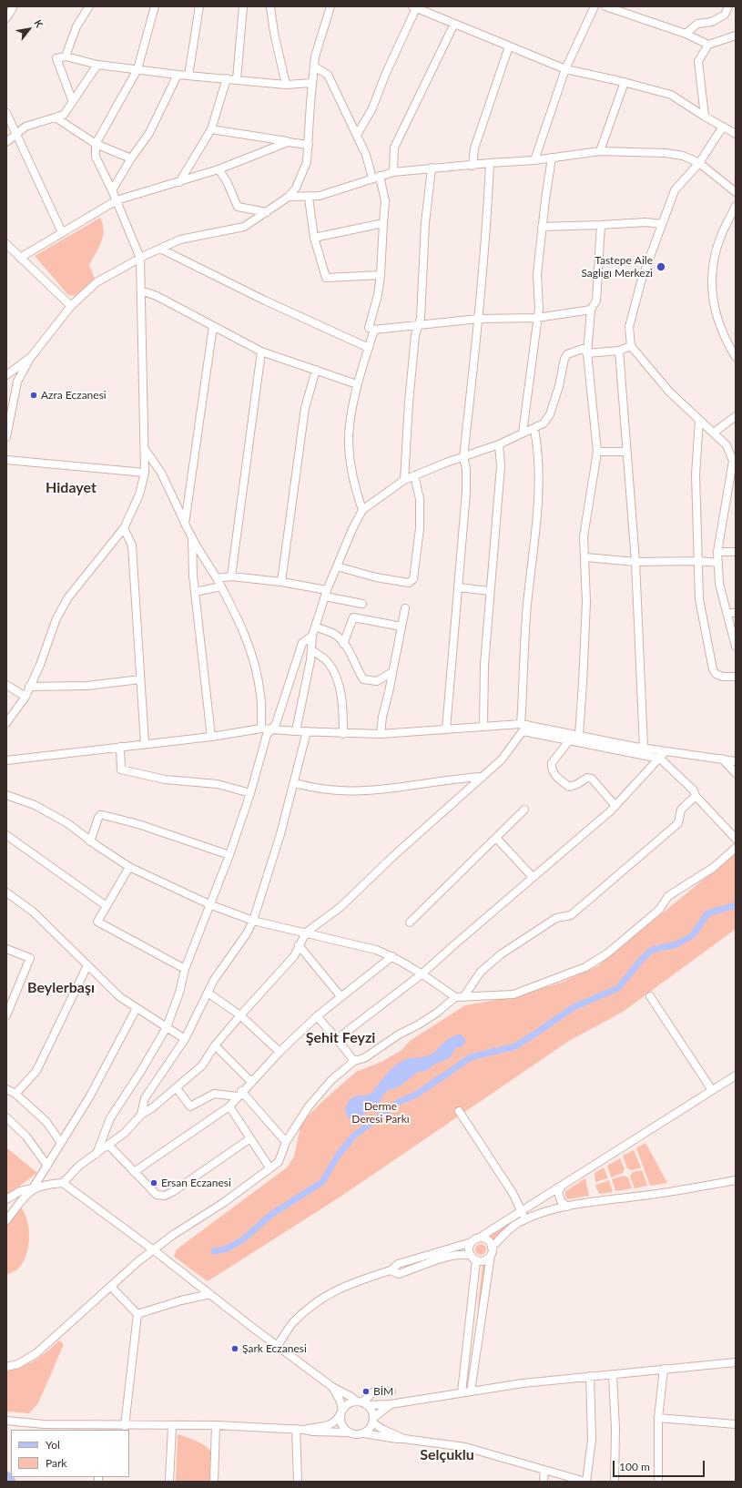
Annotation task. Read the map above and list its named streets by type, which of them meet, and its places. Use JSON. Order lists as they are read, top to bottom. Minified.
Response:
{"districts":["Hidayet","Beylerbaşı","Şehit Feyzi","Selçuklu"],"parks":["Derme Deresi Parkı"],"places":["Tastepe Aile Saglıgı Merkezi","Azra Eczanesi","Ersan Eczanesi","Şark Eczanesi","BİM"],"legend":["Yol","Park"],"scale_bar":"100 m","north":"top right"}
